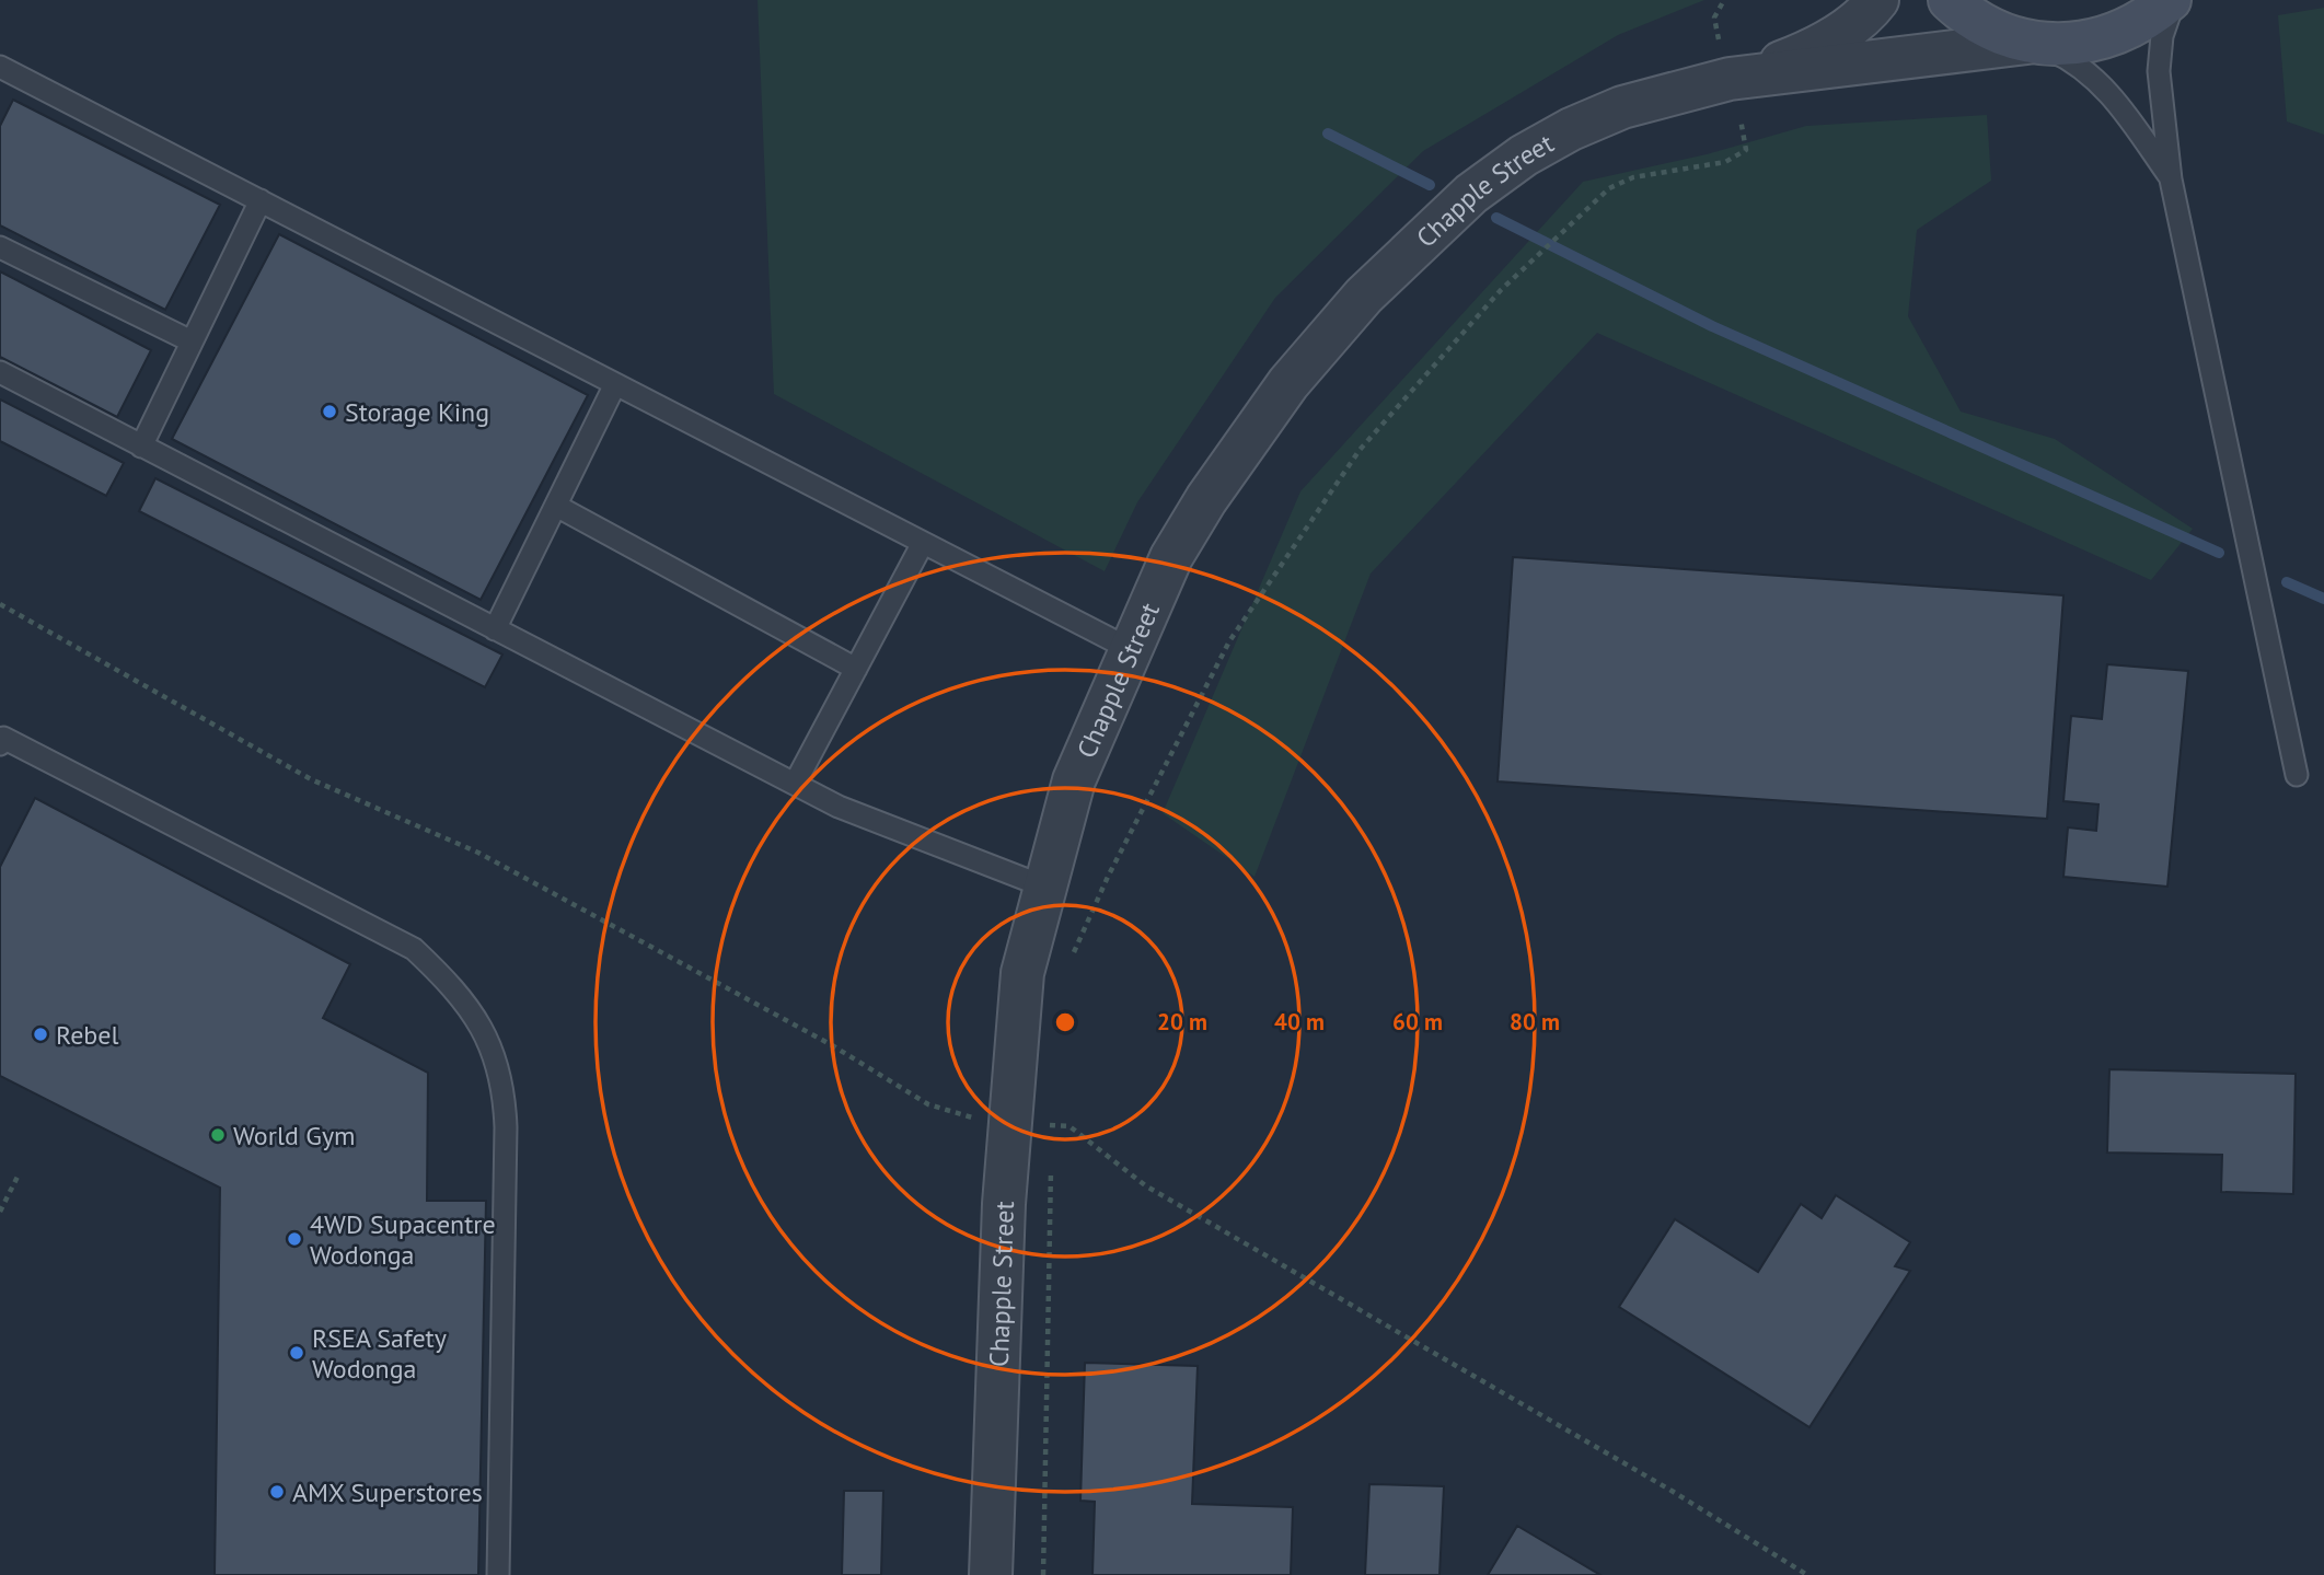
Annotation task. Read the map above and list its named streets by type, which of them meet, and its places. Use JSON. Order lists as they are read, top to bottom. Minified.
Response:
{"streets":{"street":["Chapple Street"]},"places":["Storage King","Rebel","World Gym","4WD Supacentre Wodonga","RSEA Safety Wodonga","AMX Superstores"],"rings":["20 m","40 m","60 m","80 m"]}
